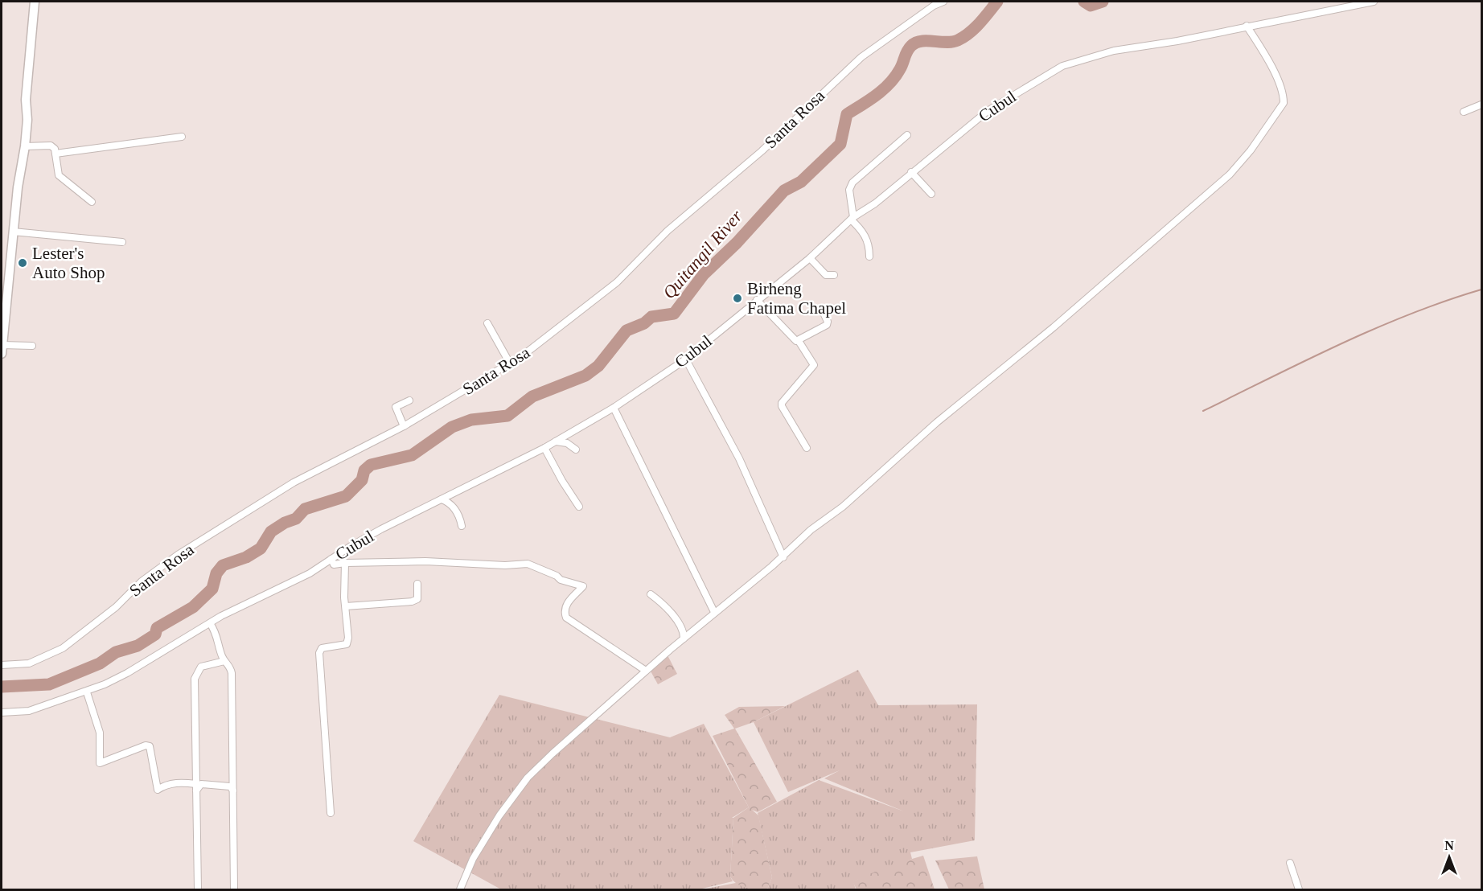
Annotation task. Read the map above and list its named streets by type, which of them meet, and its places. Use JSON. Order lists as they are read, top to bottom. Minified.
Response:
{"streets":{"street":["Cubul","Santa Rosa"]},"water":["Quitangil River"],"places":["Lester's Auto Shop","Birheng Fatima Chapel"],"north":"top"}
